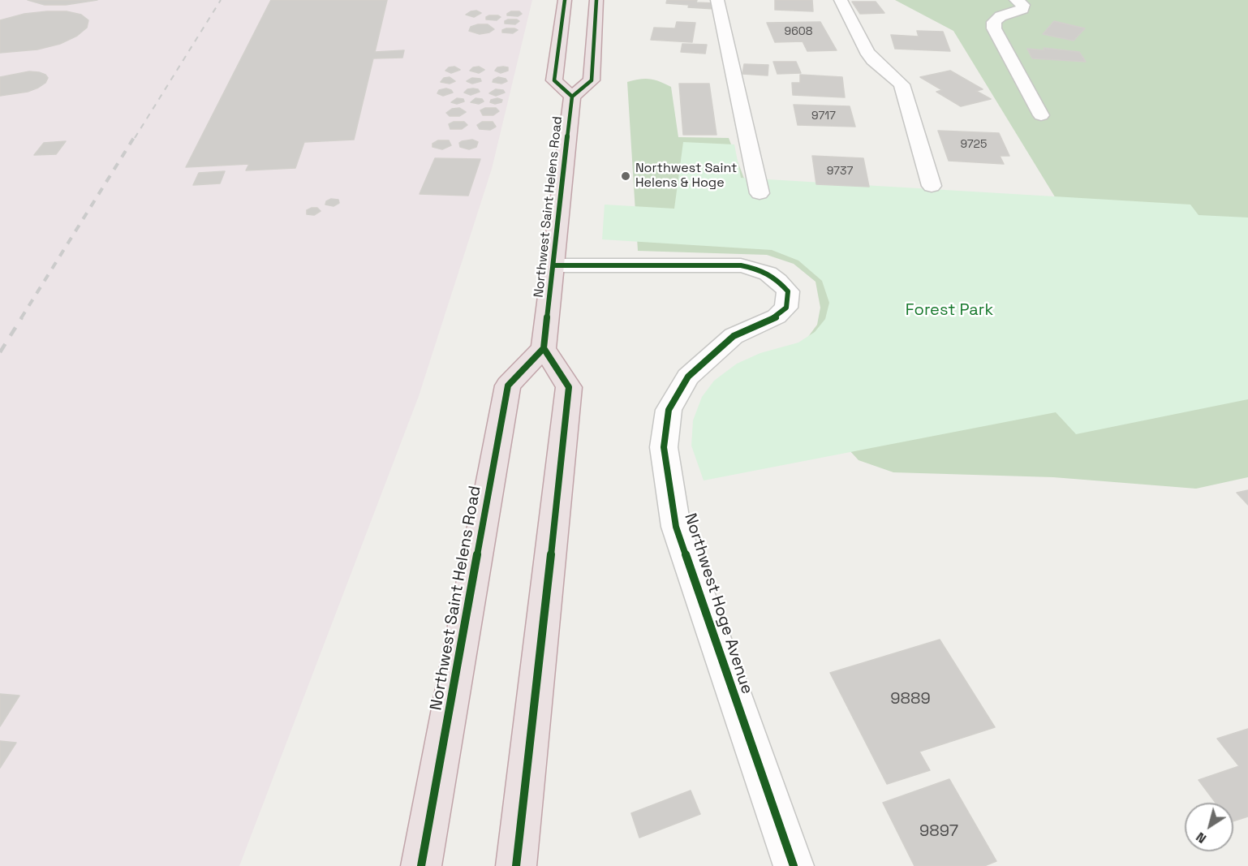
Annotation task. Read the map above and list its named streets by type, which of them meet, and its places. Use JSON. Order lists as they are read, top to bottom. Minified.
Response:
{"streets":{"highway":["Northwest Saint Helens Road"],"street":["Northwest Hoge Avenue"]},"crossings":[["Northwest Saint Helens Road","Northwest Hoge Avenue"]],"parks":["Forest Park"],"places":["Northwest Saint Helens & Hoge"],"house_numbers":["9608","9717","9725","9737","9889","9897"],"north":"bottom left"}
